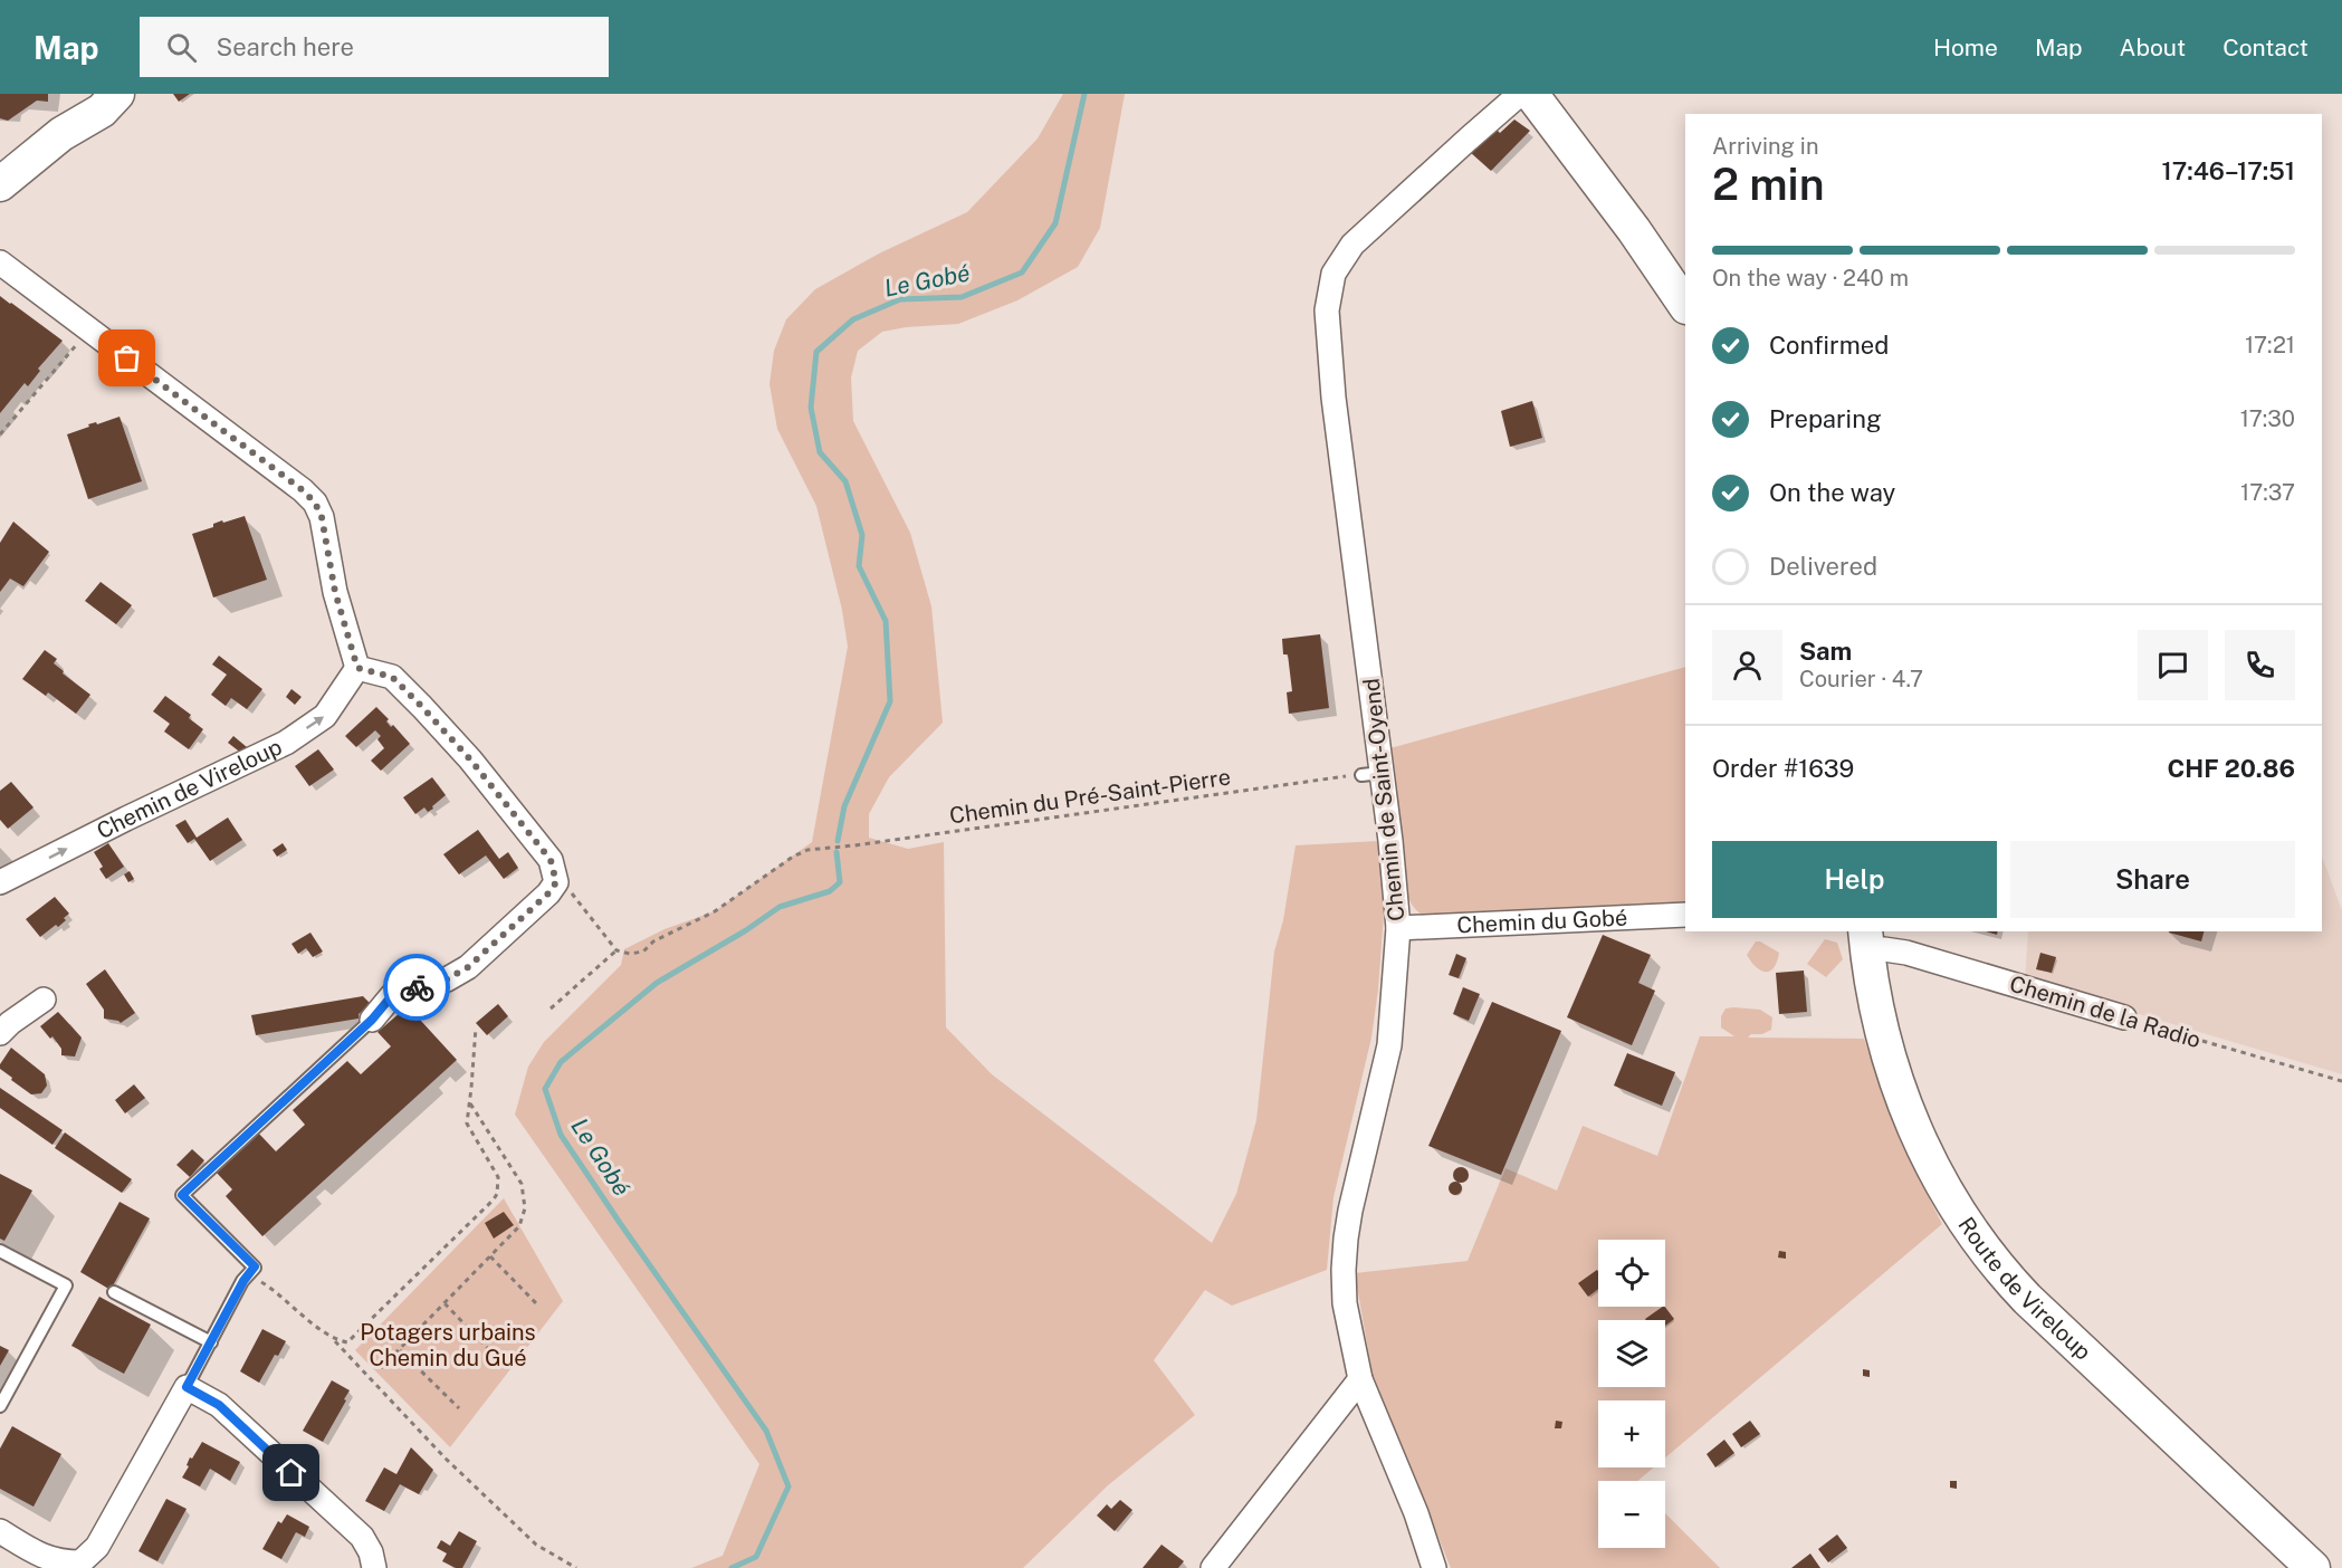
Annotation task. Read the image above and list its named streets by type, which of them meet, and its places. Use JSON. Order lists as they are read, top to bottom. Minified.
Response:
{"streets":{"main road":["Route de Vireloup"],"street":["Chemin de Vireloup","Chemin de Saint-Oyend","Chemin du Gobé","Chemin de la Radio"],"path":["Chemin du Pré-Saint-Pierre"]},"crossings":[["Chemin du Pré-Saint-Pierre","Chemin de Saint-Oyend"],["Chemin de Saint-Oyend","Chemin du Gobé"],["Chemin de la Radio","Route de Vireloup"]],"one_way":["Chemin de Vireloup"],"water":["Le Gobé"],"parks":["Potagers urbains Chemin du Gué"],"page":{"header":"Map","search":"Search here","nav":["Home","Map","About","Contact"],"heading":["2 min","Arriving in","17:46–17:51"],"panel":["Sam","Courier · 4.7","Order #1639","CHF 20.86"],"bar":"On the way · 240 m","list":[["Confirmed","17:21"],["Preparing","17:30"],["On the way","17:37"],"Delivered"],"buttons":["Help","Share"],"map_buttons":["+","−"]}}
